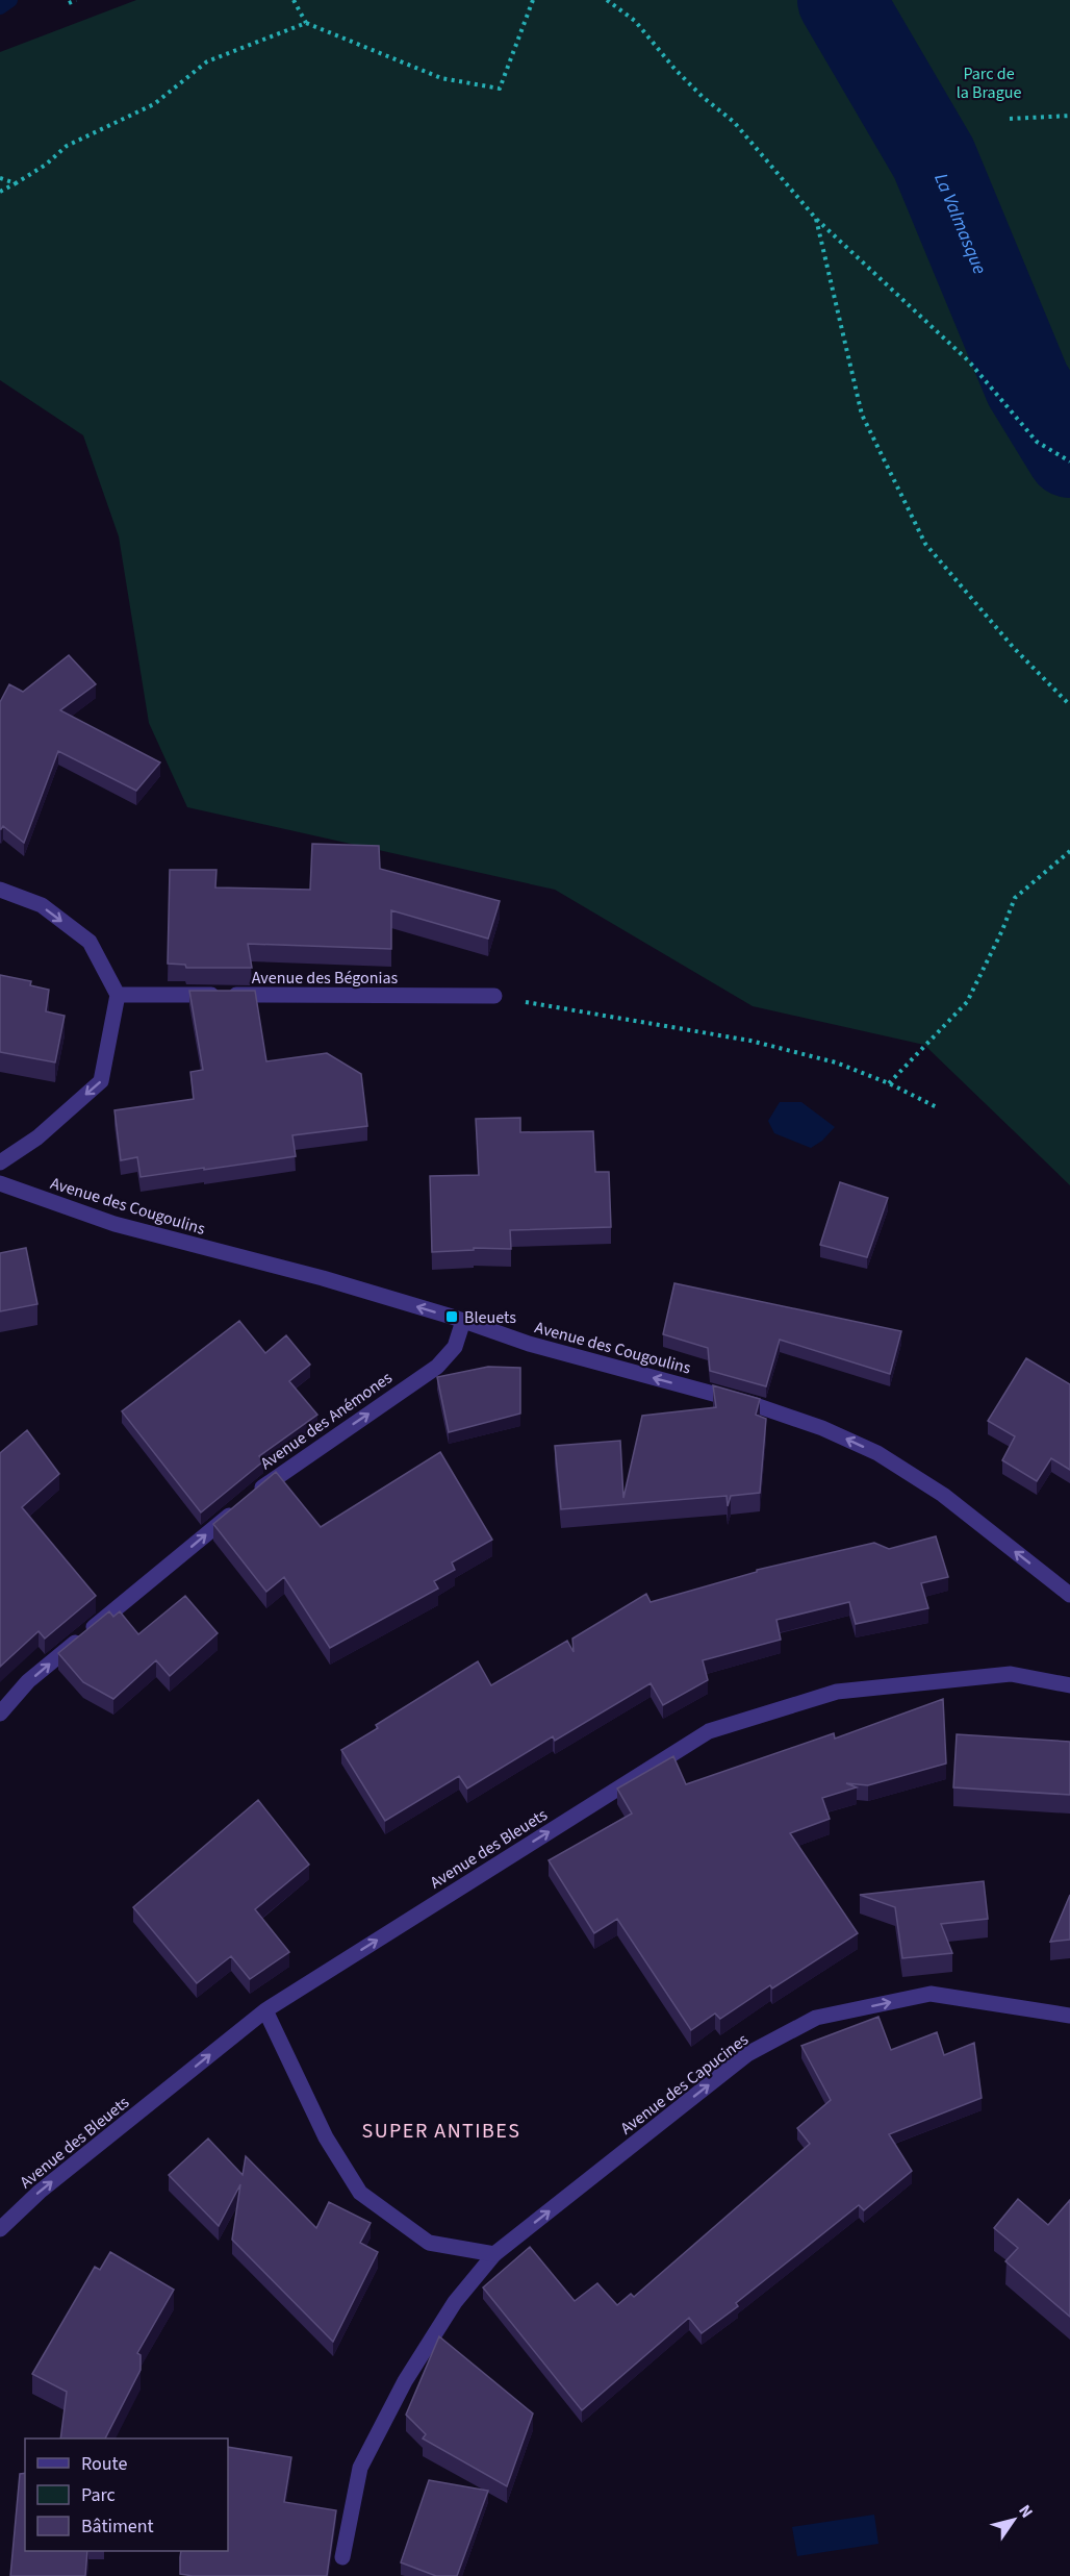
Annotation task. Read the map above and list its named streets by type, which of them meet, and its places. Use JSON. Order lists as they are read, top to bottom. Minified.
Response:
{"streets":{"street":["Avenue des Bégonias","Avenue des Cougoulins","Avenue des Anémones","Avenue des Bleuets","Avenue des Capucines"]},"crossings":[["Avenue des Cougoulins","Avenue des Anémones"]],"one_way":["Avenue des Cougoulins","Avenue des Anémones","Avenue des Bleuets","Avenue des Capucines"],"districts":["SUPER ANTIBES"],"water":["La Valmasque"],"parks":["Parc de la Brague"],"places":{"transit":["Bleuets"]},"legend":["Route","Parc","Bâtiment"],"north":"top right"}
